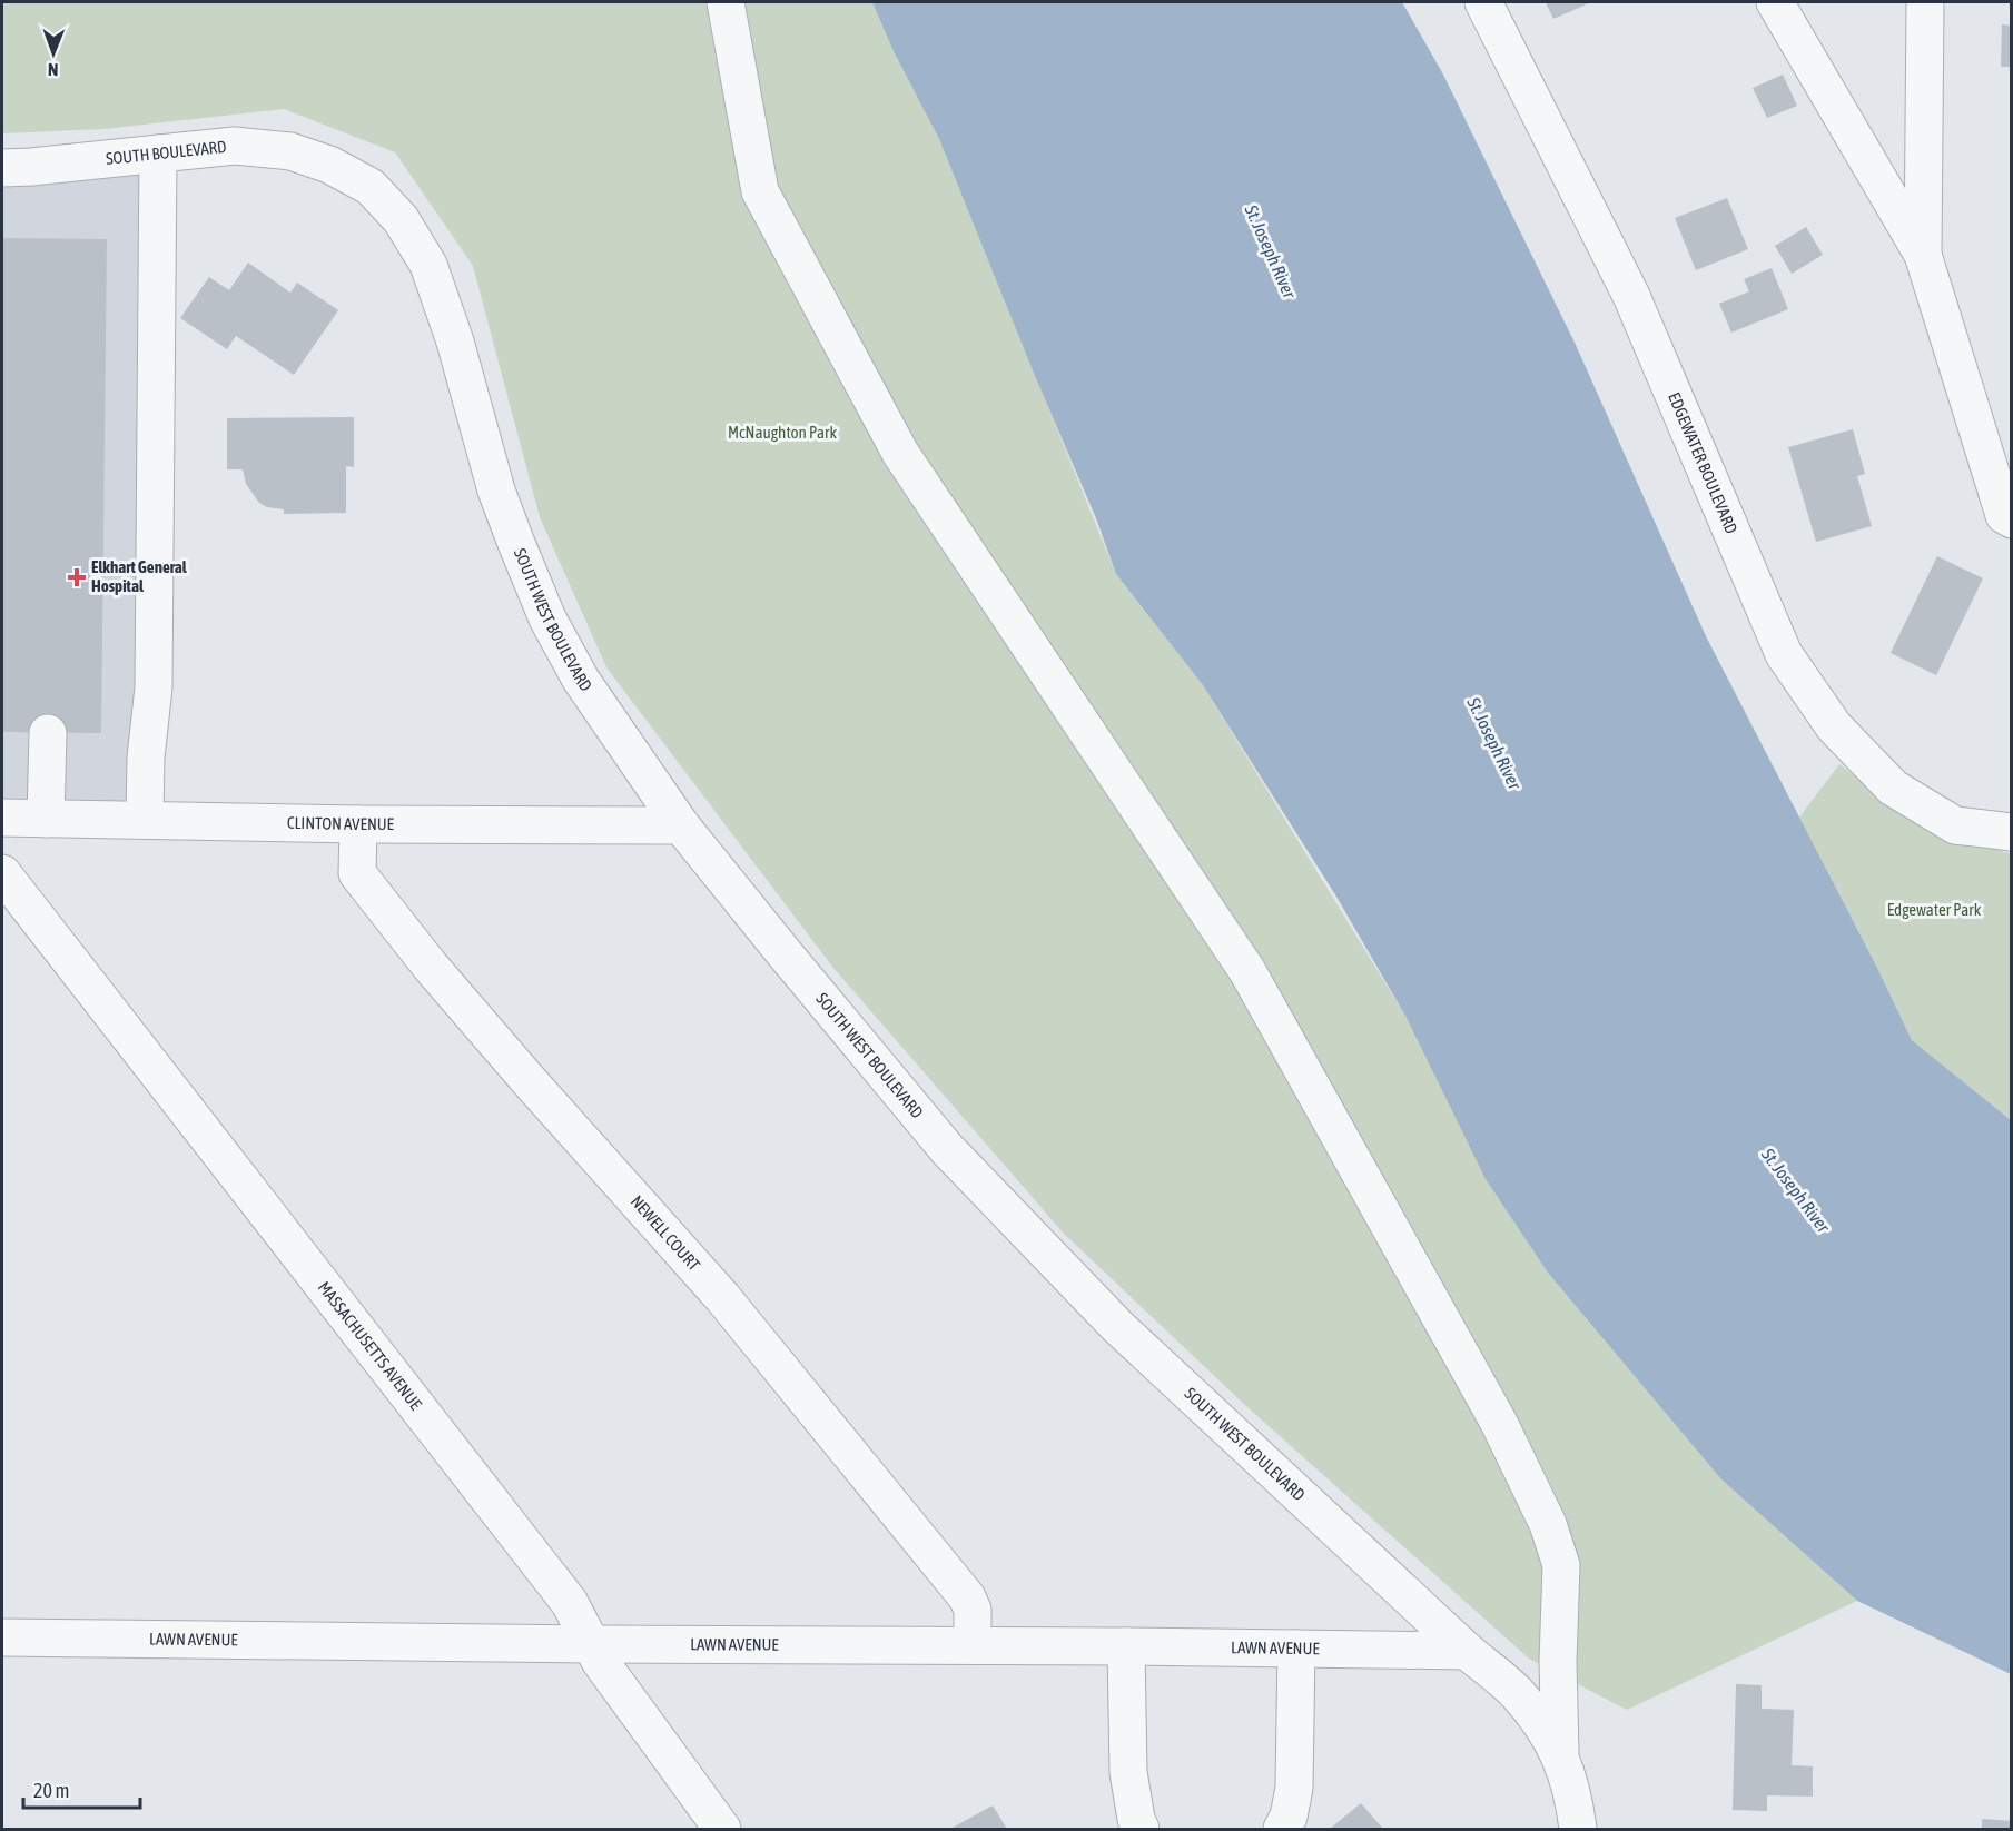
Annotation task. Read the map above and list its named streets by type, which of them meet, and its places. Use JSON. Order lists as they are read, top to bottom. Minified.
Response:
{"streets":{"street":["SOUTH BOULEVARD","EDGEWATER BOULEVARD","SOUTH WEST BOULEVARD","CLINTON AVENUE","NEWELL COURT","MASSACHUSETTS AVENUE","LAWN AVENUE"]},"crossings":[["SOUTH BOULEVARD","SOUTH WEST BOULEVARD"],["SOUTH WEST BOULEVARD","CLINTON AVENUE"],["SOUTH WEST BOULEVARD","LAWN AVENUE"],["CLINTON AVENUE","NEWELL COURT"],["NEWELL COURT","LAWN AVENUE"],["MASSACHUSETTS AVENUE","LAWN AVENUE"]],"water":["St. Joseph River"],"parks":["McNaughton Park","Edgewater Park"],"places":{"health":["Elkhart General Hospital"]},"scale_bar":"20 m","north":"bottom"}
